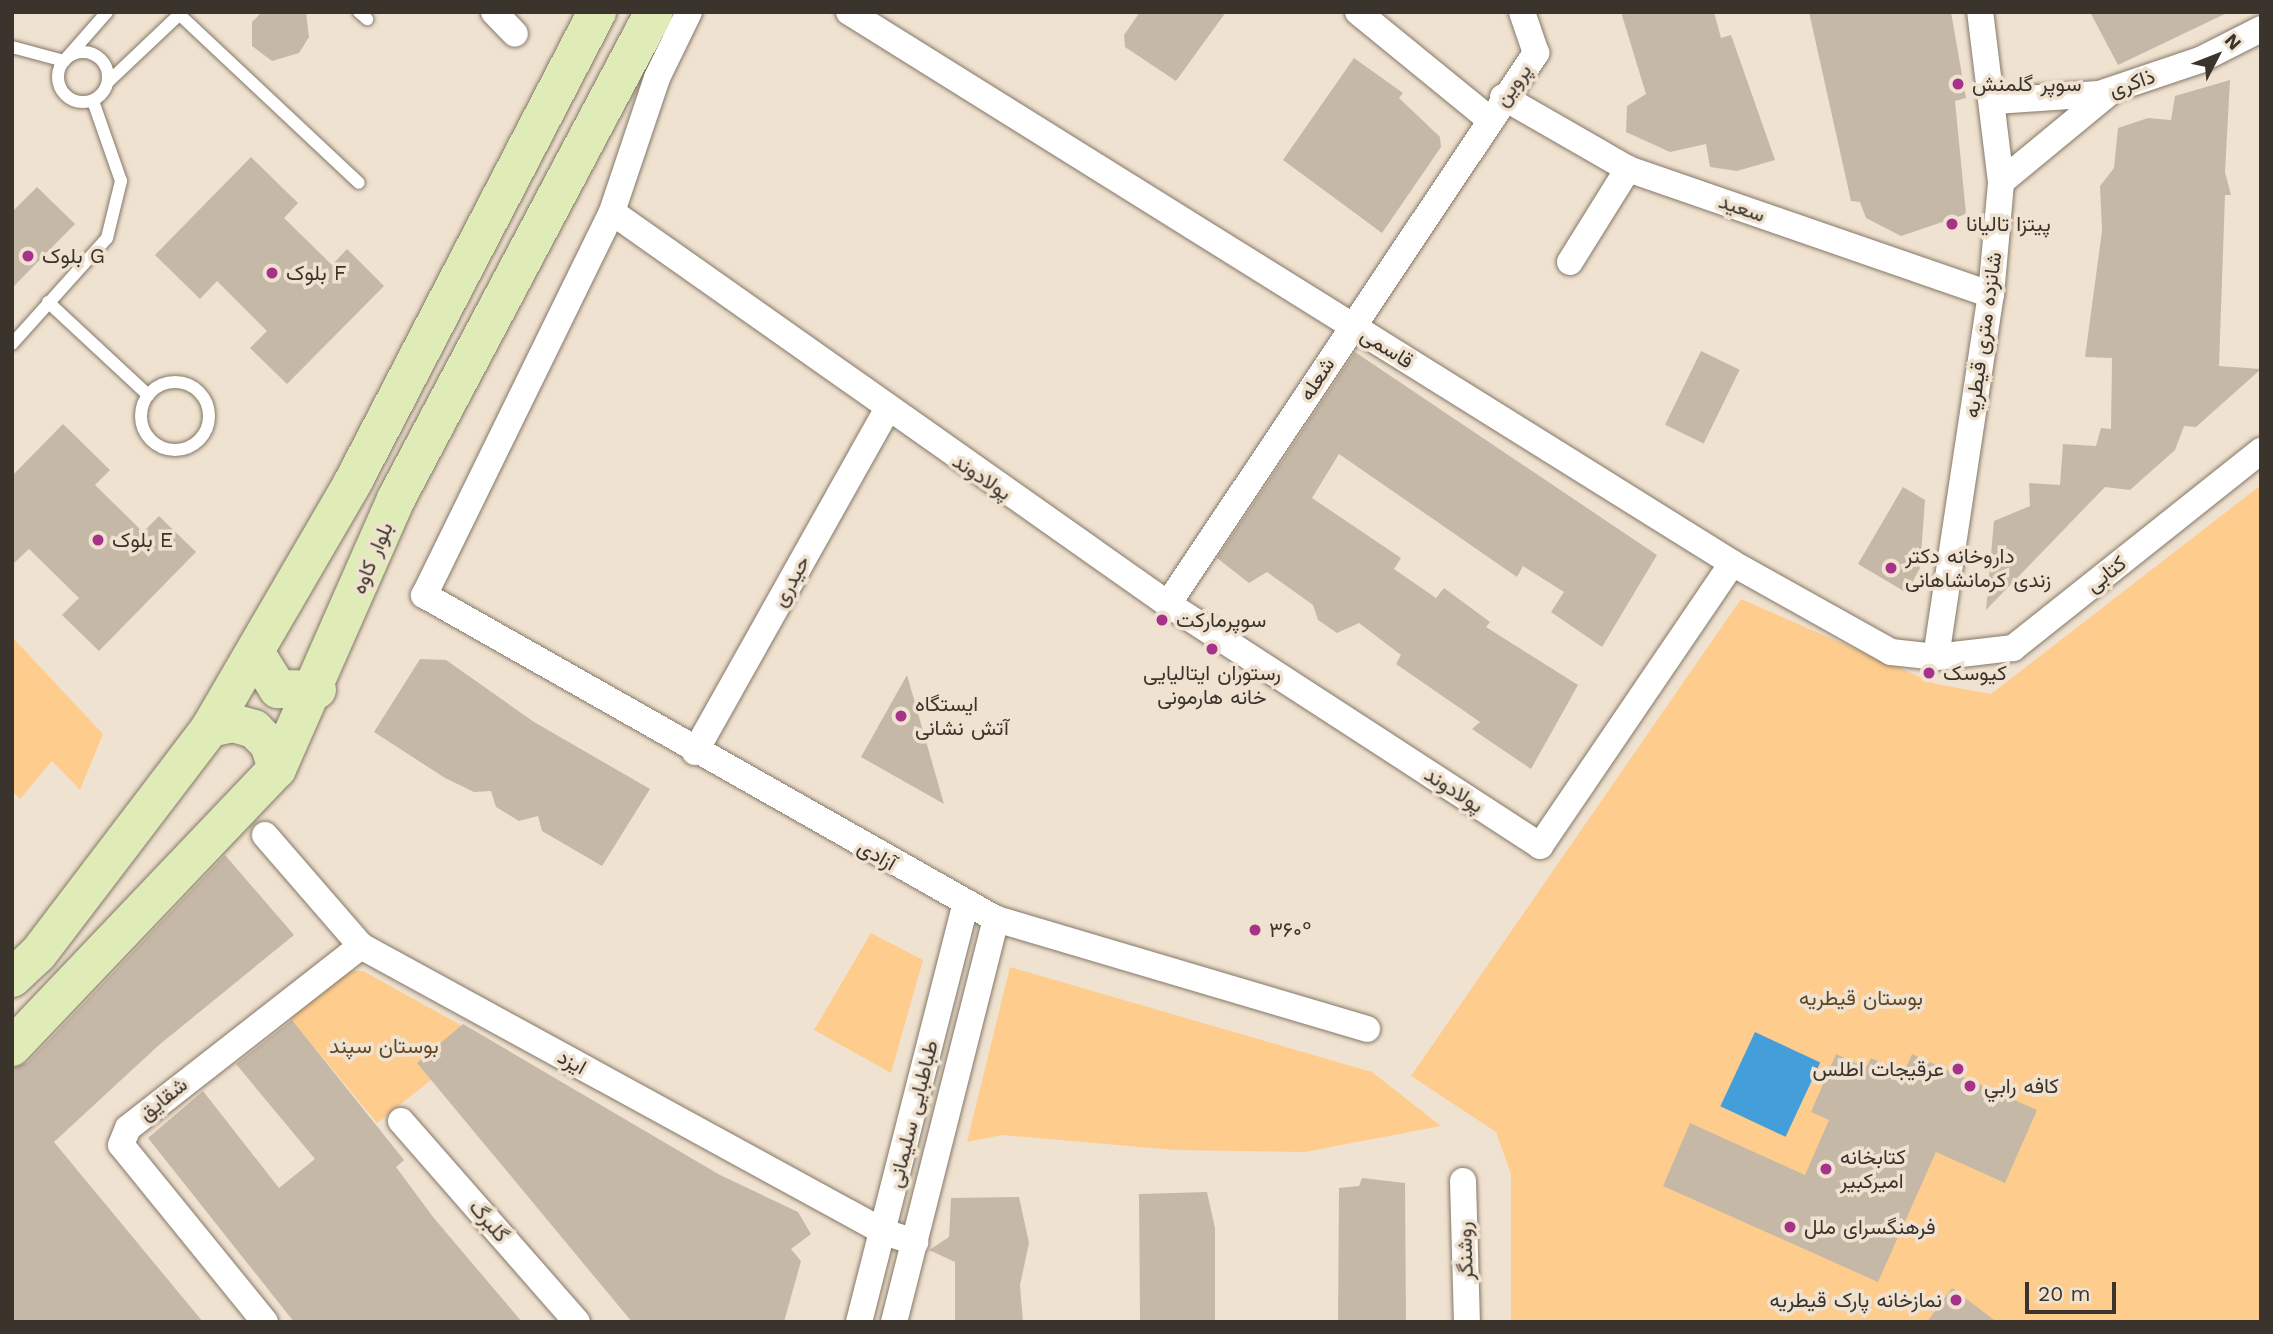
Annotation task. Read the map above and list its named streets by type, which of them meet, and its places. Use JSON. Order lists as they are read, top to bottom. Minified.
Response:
{"streets":{"main road":["بلوار کاوه"],"street":["ذاکری","پروین","سعید","شانزده متری قیطریه","قاسمی","شعله","پولادوند","کتابی","حیدری","آزادی","ایزد","شقایق","طباطبایی سلیمانی","گلبرگ","روشنگر"]},"crossings":[["ذاکری","شانزده متری قیطریه"],["پروین","سعید"],["پروین","شعله"],["سعید","شانزده متری قیطریه"],["سعید","شعله"],["شانزده متری قیطریه","قاسمی"],["شانزده متری قیطریه","کتابی"],["قاسمی","شعله"],["قاسمی","پولادوند"],["قاسمی","کتابی"],["شعله","پولادوند"],["پولادوند","حیدری"],["پولادوند","آزادی"],["حیدری","آزادی"],["آزادی","طباطبایی سلیمانی"],["ایزد","شقایق"],["ایزد","طباطبایی سلیمانی"]],"parks":["بوستان قیطریه","بوستان سپند"],"places":["سوپر گلمنش","پیتزا تالیانا","بلوک G","بلوک F","بلوک E","داروخانه دکتر زندی کرمانشاهانی","سوپرمارکت","رستوران ایتالیایی خانه هارمونی","کیوسک","ایستگاه آتش نشانی","۳۶۰°","عرقیجات اطلس","كافه رابي","کتابخانه امیرکبیر","فرهنگسرای ملل","نمازخانه پارک قیطریه"],"scale_bar":"20 m","north":"top right"}
